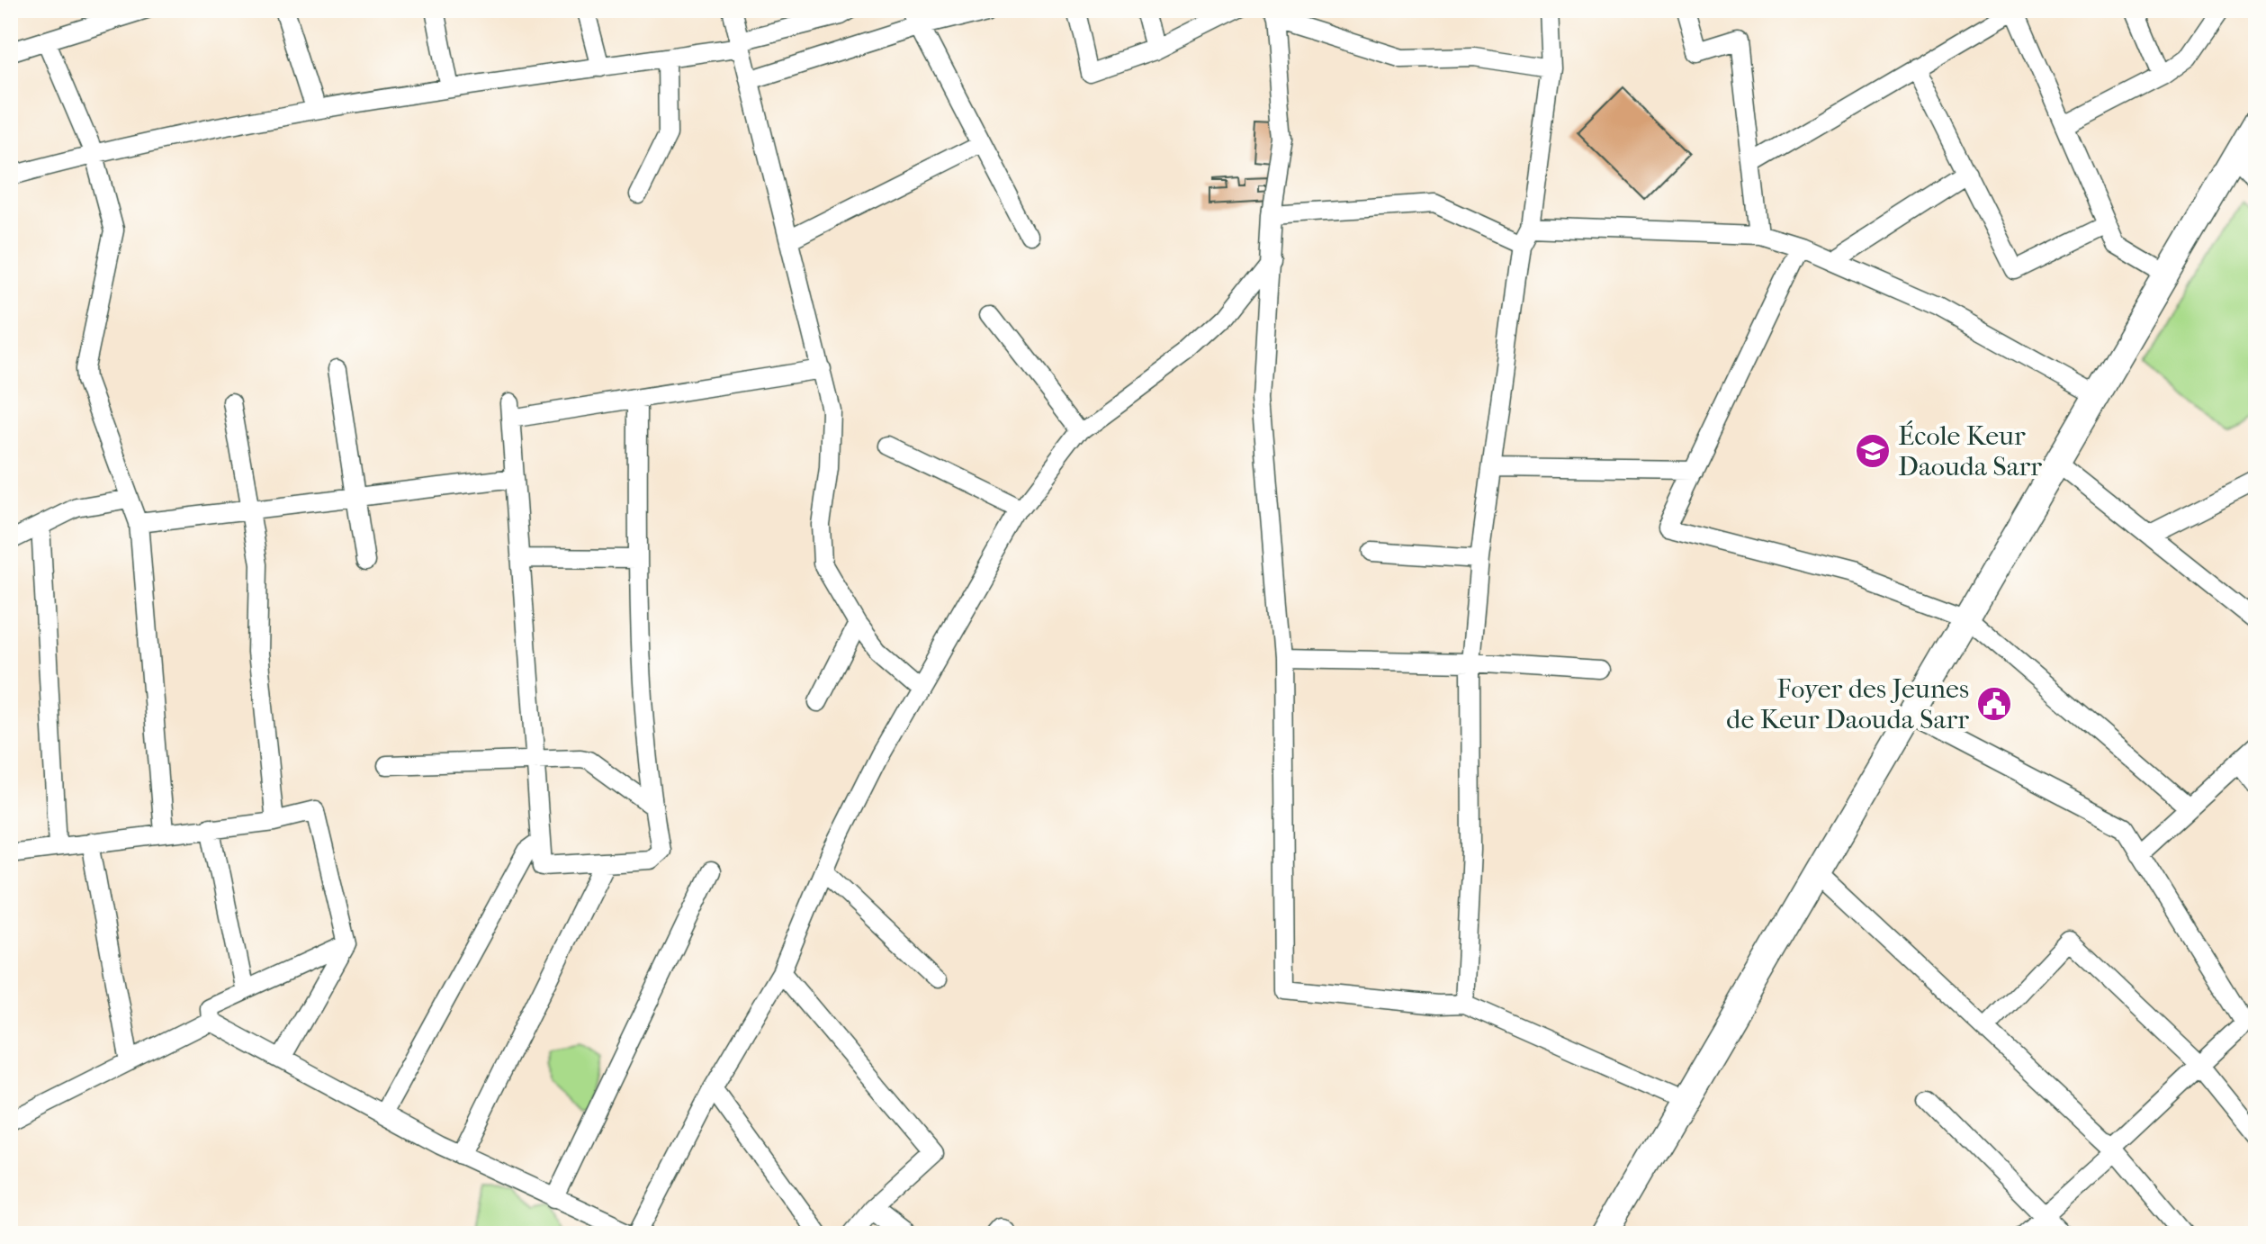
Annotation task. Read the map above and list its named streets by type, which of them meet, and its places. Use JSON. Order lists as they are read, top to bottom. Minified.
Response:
{"places":{"school or university":["École Keur Daouda Sarr"],"public building":["Foyer des Jeunes de Keur Daouda Sarr"]}}
